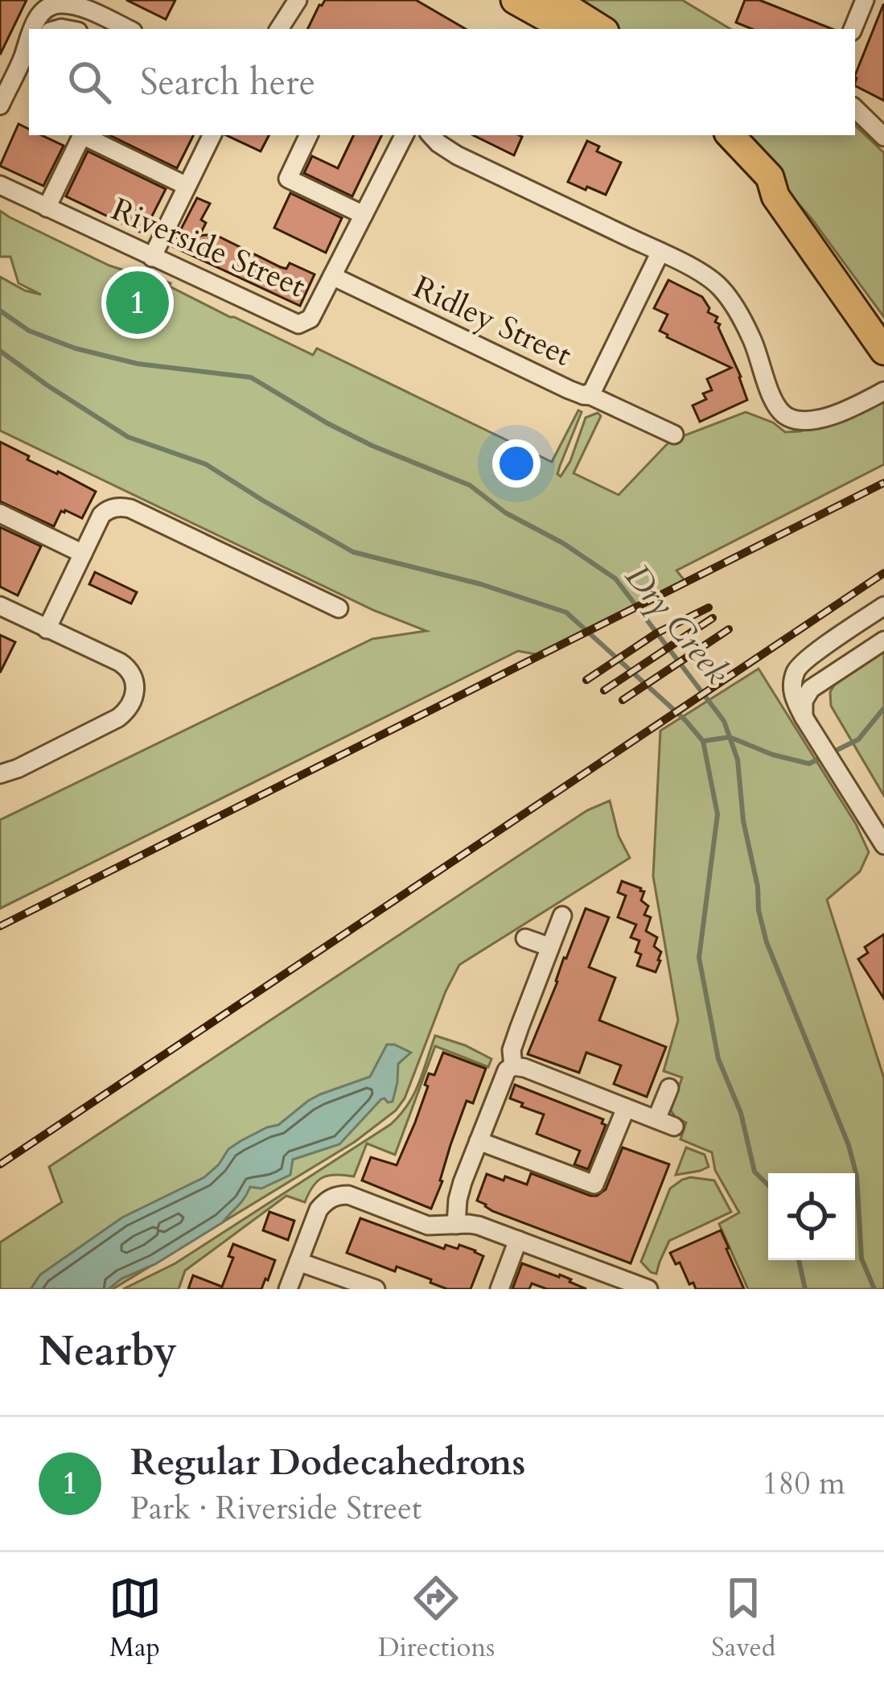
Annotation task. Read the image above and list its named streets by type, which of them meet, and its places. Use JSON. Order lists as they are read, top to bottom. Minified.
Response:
{"streets":{"street":["Riverside Street","Ridley Street"]},"crossings":[["Riverside Street","Ridley Street"]],"water":["Dry Creek"],"page":{"search":"Search here","pins":"1","heading":"Nearby","list":[{"mark":"1","name":"Regular Dodecahedrons","note":"Park · Riverside Street","value":"180 m"}],"nav":["Map","Directions","Saved"]}}
